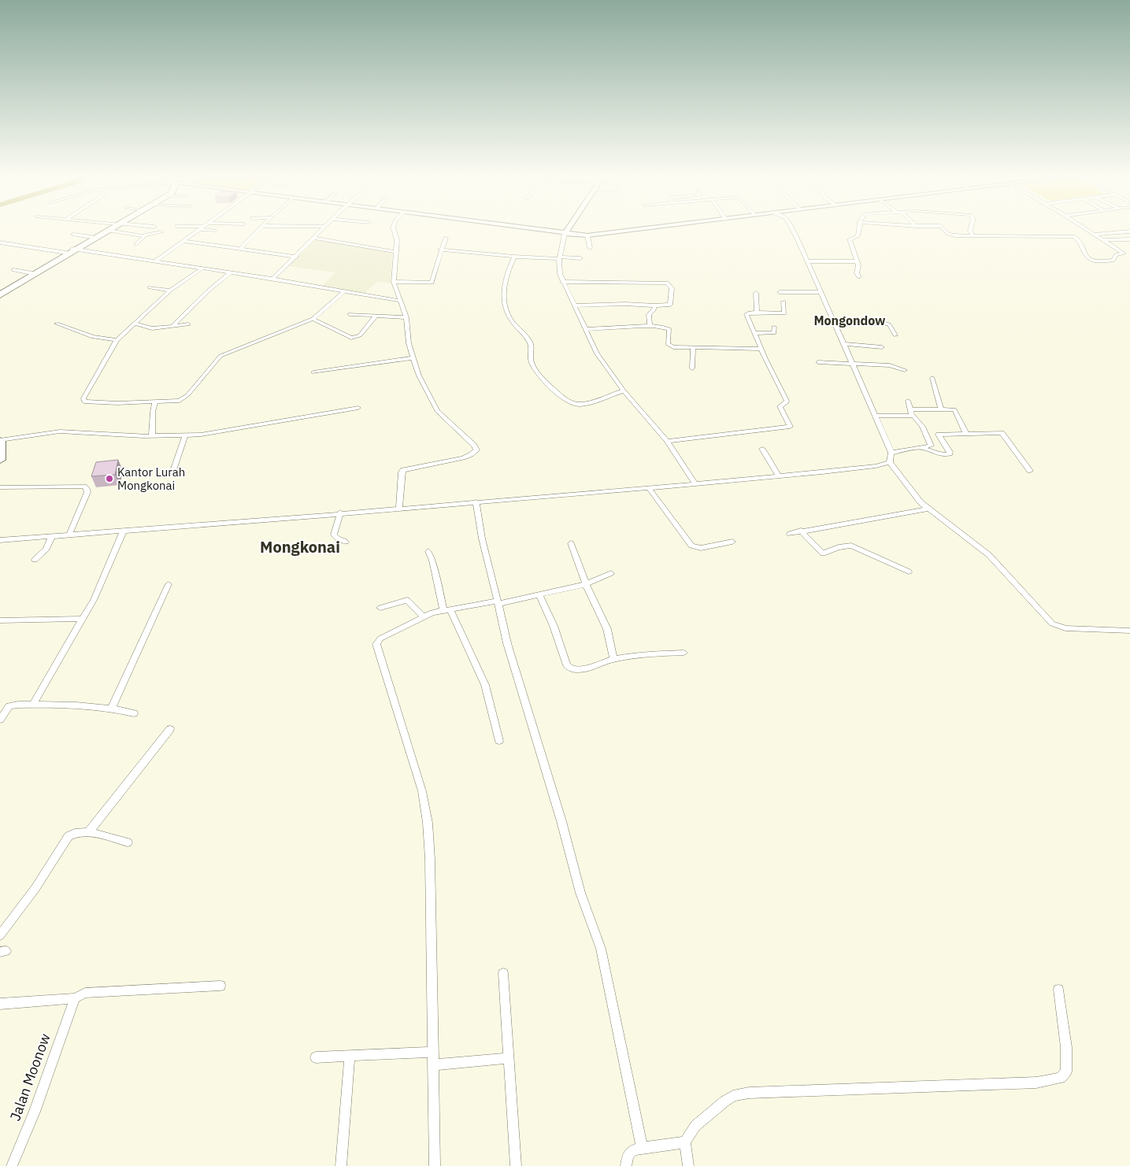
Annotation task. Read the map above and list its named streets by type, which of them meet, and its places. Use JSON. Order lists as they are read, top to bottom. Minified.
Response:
{"streets":{"street":["Jalan Moonow"]},"districts":["Mongondow","Mongkonai"],"places":["Kantor Lurah Mongkonai"]}
